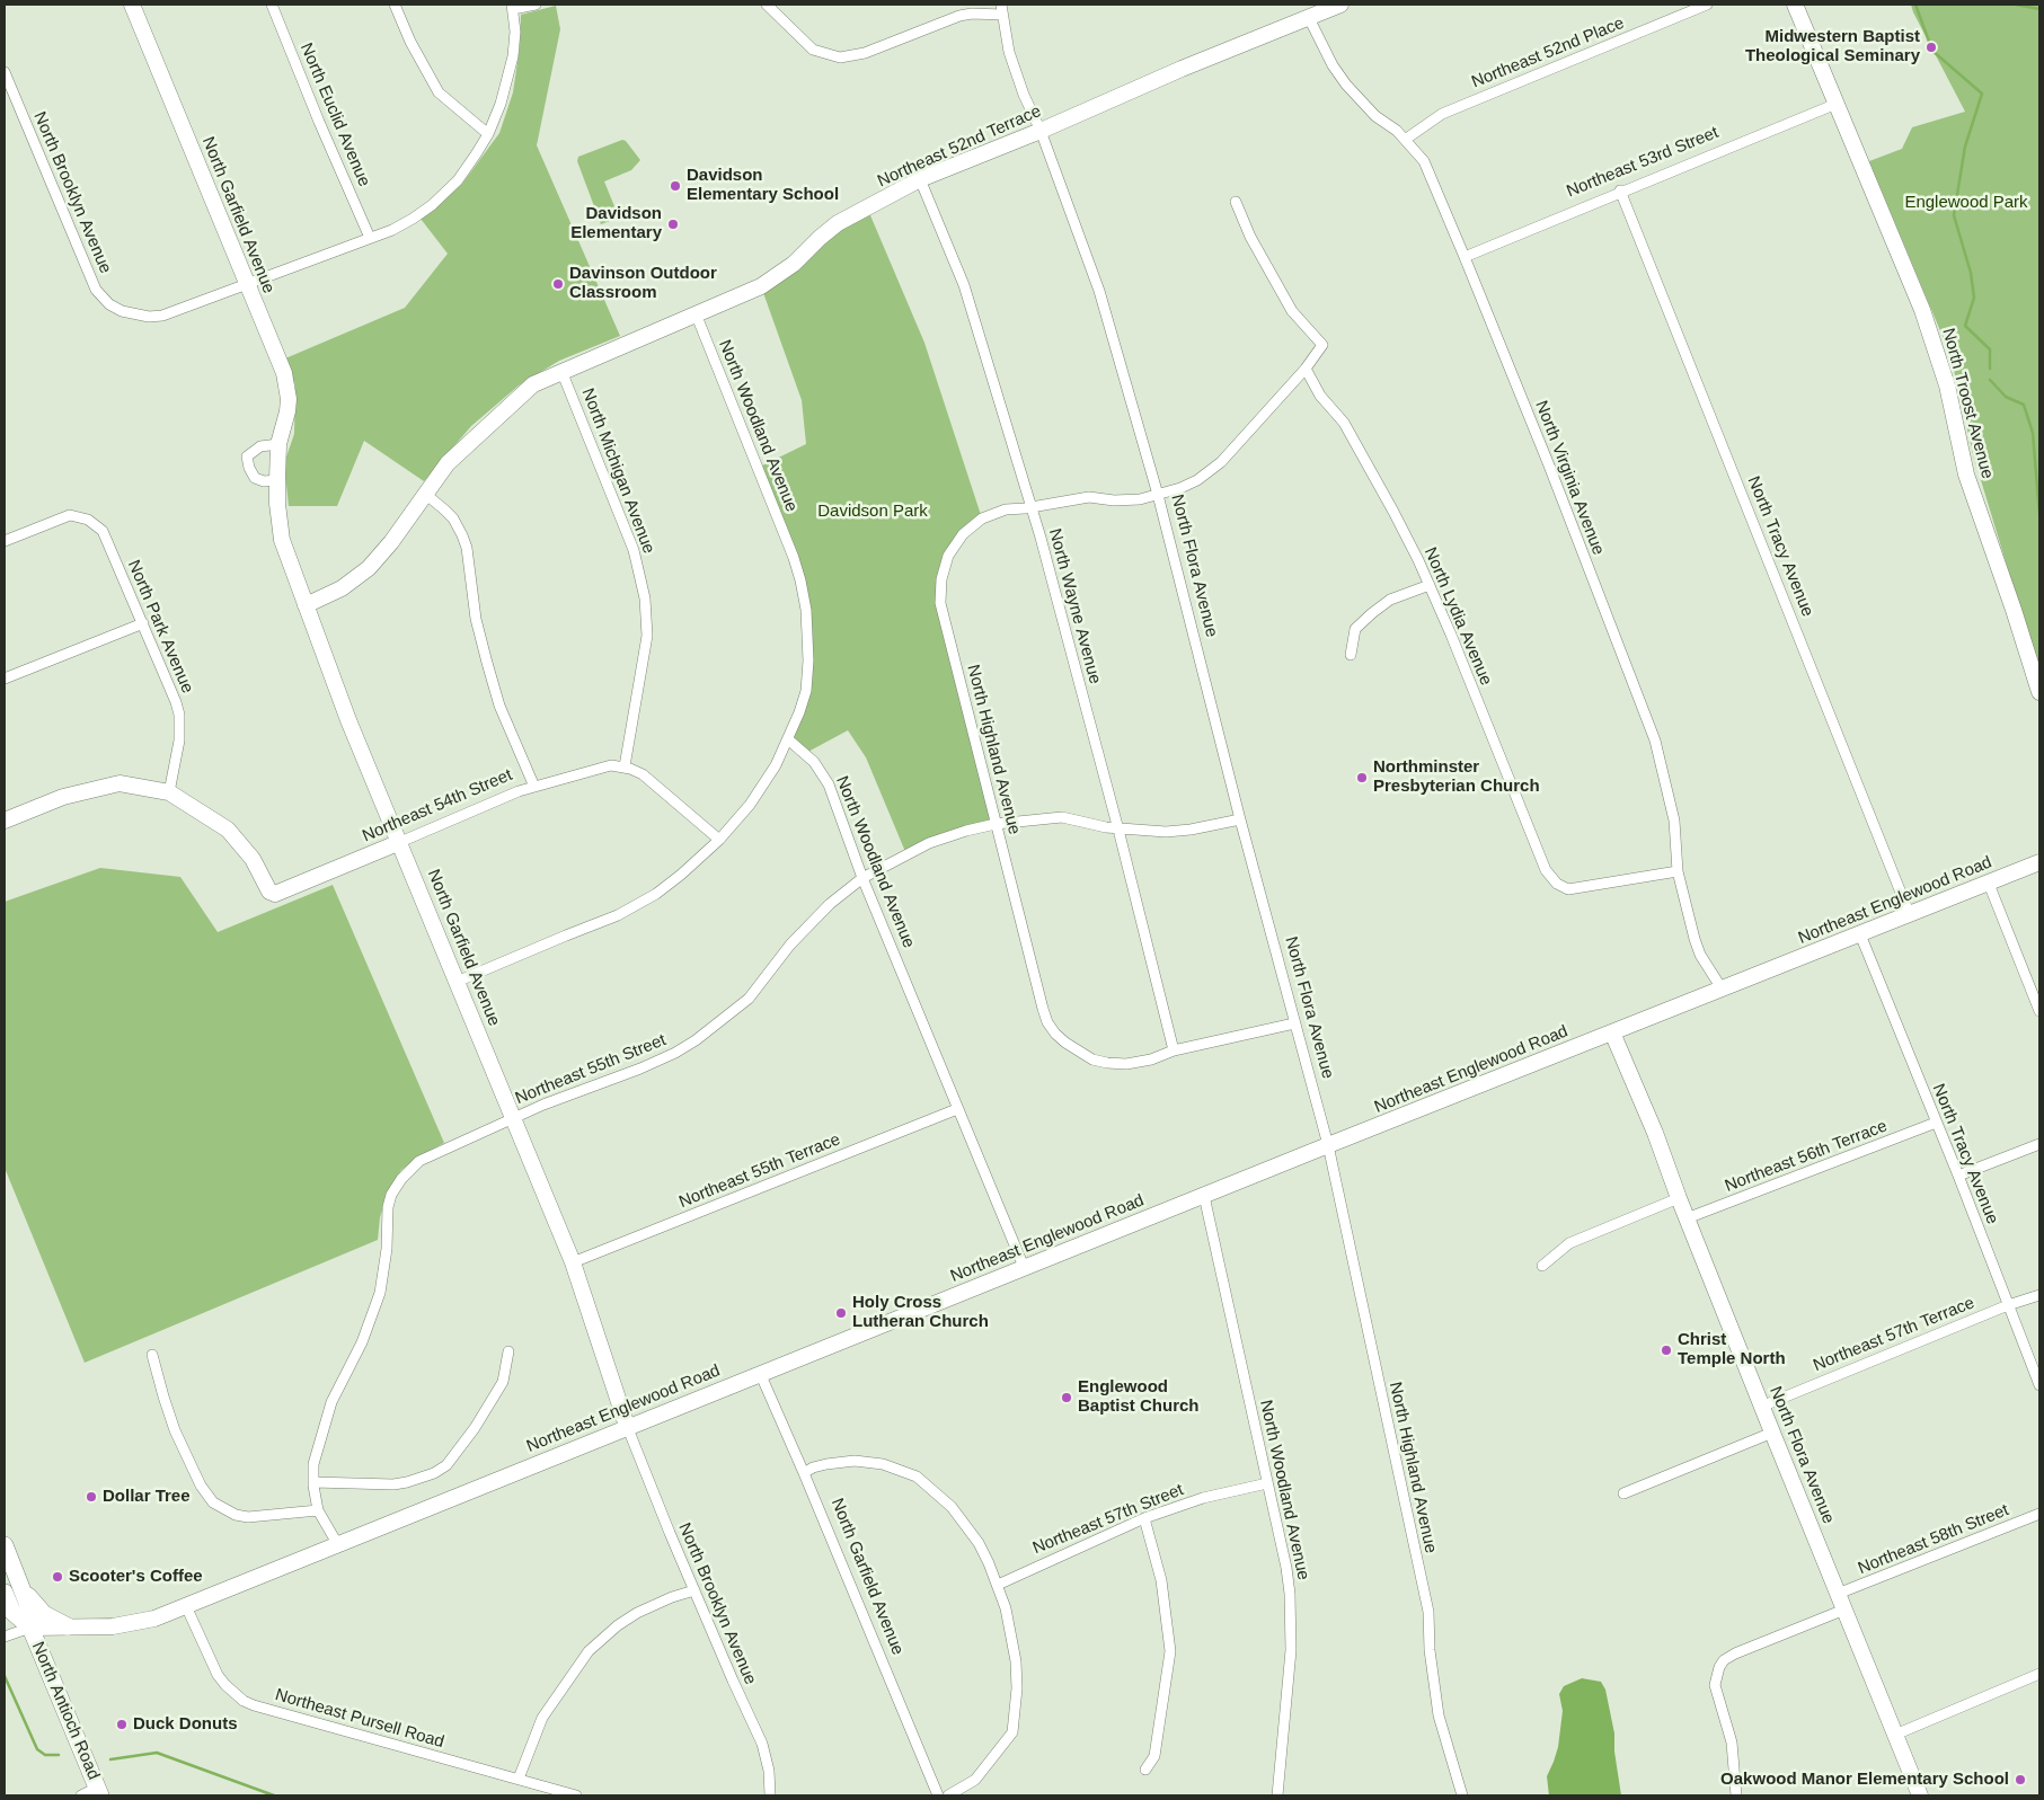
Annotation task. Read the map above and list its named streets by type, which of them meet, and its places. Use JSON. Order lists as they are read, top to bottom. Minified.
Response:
{"streets":{"main road":["North Antioch Road"],"street":["Northeast 52nd Place","North Euclid Avenue","Northeast 52nd Terrace","Northeast 53rd Street","North Brooklyn Avenue","North Garfield Avenue","North Troost Avenue","North Woodland Avenue","North Michigan Avenue","North Virginia Avenue","North Tracy Avenue","North Flora Avenue","North Wayne Avenue","North Lydia Avenue","North Park Avenue","North Highland Avenue","Northeast 54th Street","Northeast Englewood Road","Northeast 55th Street","Northeast 56th Terrace","Northeast 55th Terrace","Northeast 57th Terrace","Northeast 57th Street","Northeast 58th Street","Northeast Pursell Road"]},"crossings":[["Northeast 52nd Place","North Virginia Avenue"],["Northeast 52nd Terrace","North Garfield Avenue"],["Northeast 52nd Terrace","North Woodland Avenue"],["Northeast 52nd Terrace","North Michigan Avenue"],["Northeast 52nd Terrace","North Virginia Avenue"],["Northeast 52nd Terrace","North Flora Avenue"],["Northeast 52nd Terrace","North Wayne Avenue"],["Northeast 53rd Street","North Troost Avenue"],["Northeast 53rd Street","North Virginia Avenue"],["Northeast 53rd Street","North Tracy Avenue"],["North Brooklyn Avenue","North Garfield Avenue"],["North Brooklyn Avenue","Northeast Englewood Road"],["North Garfield Avenue","Northeast 54th Street"],["North Garfield Avenue","Northeast Englewood Road"],["North Garfield Avenue","Northeast 55th Street"],["North Garfield Avenue","Northeast 55th Terrace"],["North Woodland Avenue","Northeast Englewood Road"],["North Woodland Avenue","Northeast 55th Street"],["North Woodland Avenue","Northeast 55th Terrace"],["North Woodland Avenue","Northeast 57th Street"],["North Michigan Avenue","Northeast 54th Street"],["North Virginia Avenue","North Lydia Avenue"],["North Virginia Avenue","Northeast Englewood Road"],["North Tracy Avenue","Northeast Englewood Road"],["North Tracy Avenue","Northeast 56th Terrace"],["North Tracy Avenue","Northeast 57th Terrace"],["North Flora Avenue","North Highland Avenue"],["North Flora Avenue","Northeast Englewood Road"],["North Flora Avenue","Northeast 55th Street"],["North Flora Avenue","Northeast 56th Terrace"],["North Flora Avenue","Northeast 57th Terrace"],["North Flora Avenue","Northeast 58th Street"],["North Wayne Avenue","North Highland Avenue"],["North Wayne Avenue","Northeast 55th Street"],["North Park Avenue","Northeast 54th Street"],["North Highland Avenue","Northeast Englewood Road"],["North Highland Avenue","Northeast 55th Street"],["Northeast Englewood Road","North Antioch Road"],["Northeast Englewood Road","Northeast Pursell Road"]],"parks":["Englewood Park","Davidson Park"],"places":["Midwestern Baptist Theological Seminary","Davidson Elementary School","Davidson Elementary","Davinson Outdoor Classroom","Northminster Presbyterian Church","Holy Cross Lutheran Church","Christ Temple North","Englewood Baptist Church","Dollar Tree","Scooter's Coffee","Duck Donuts","Oakwood Manor Elementary School"]}
